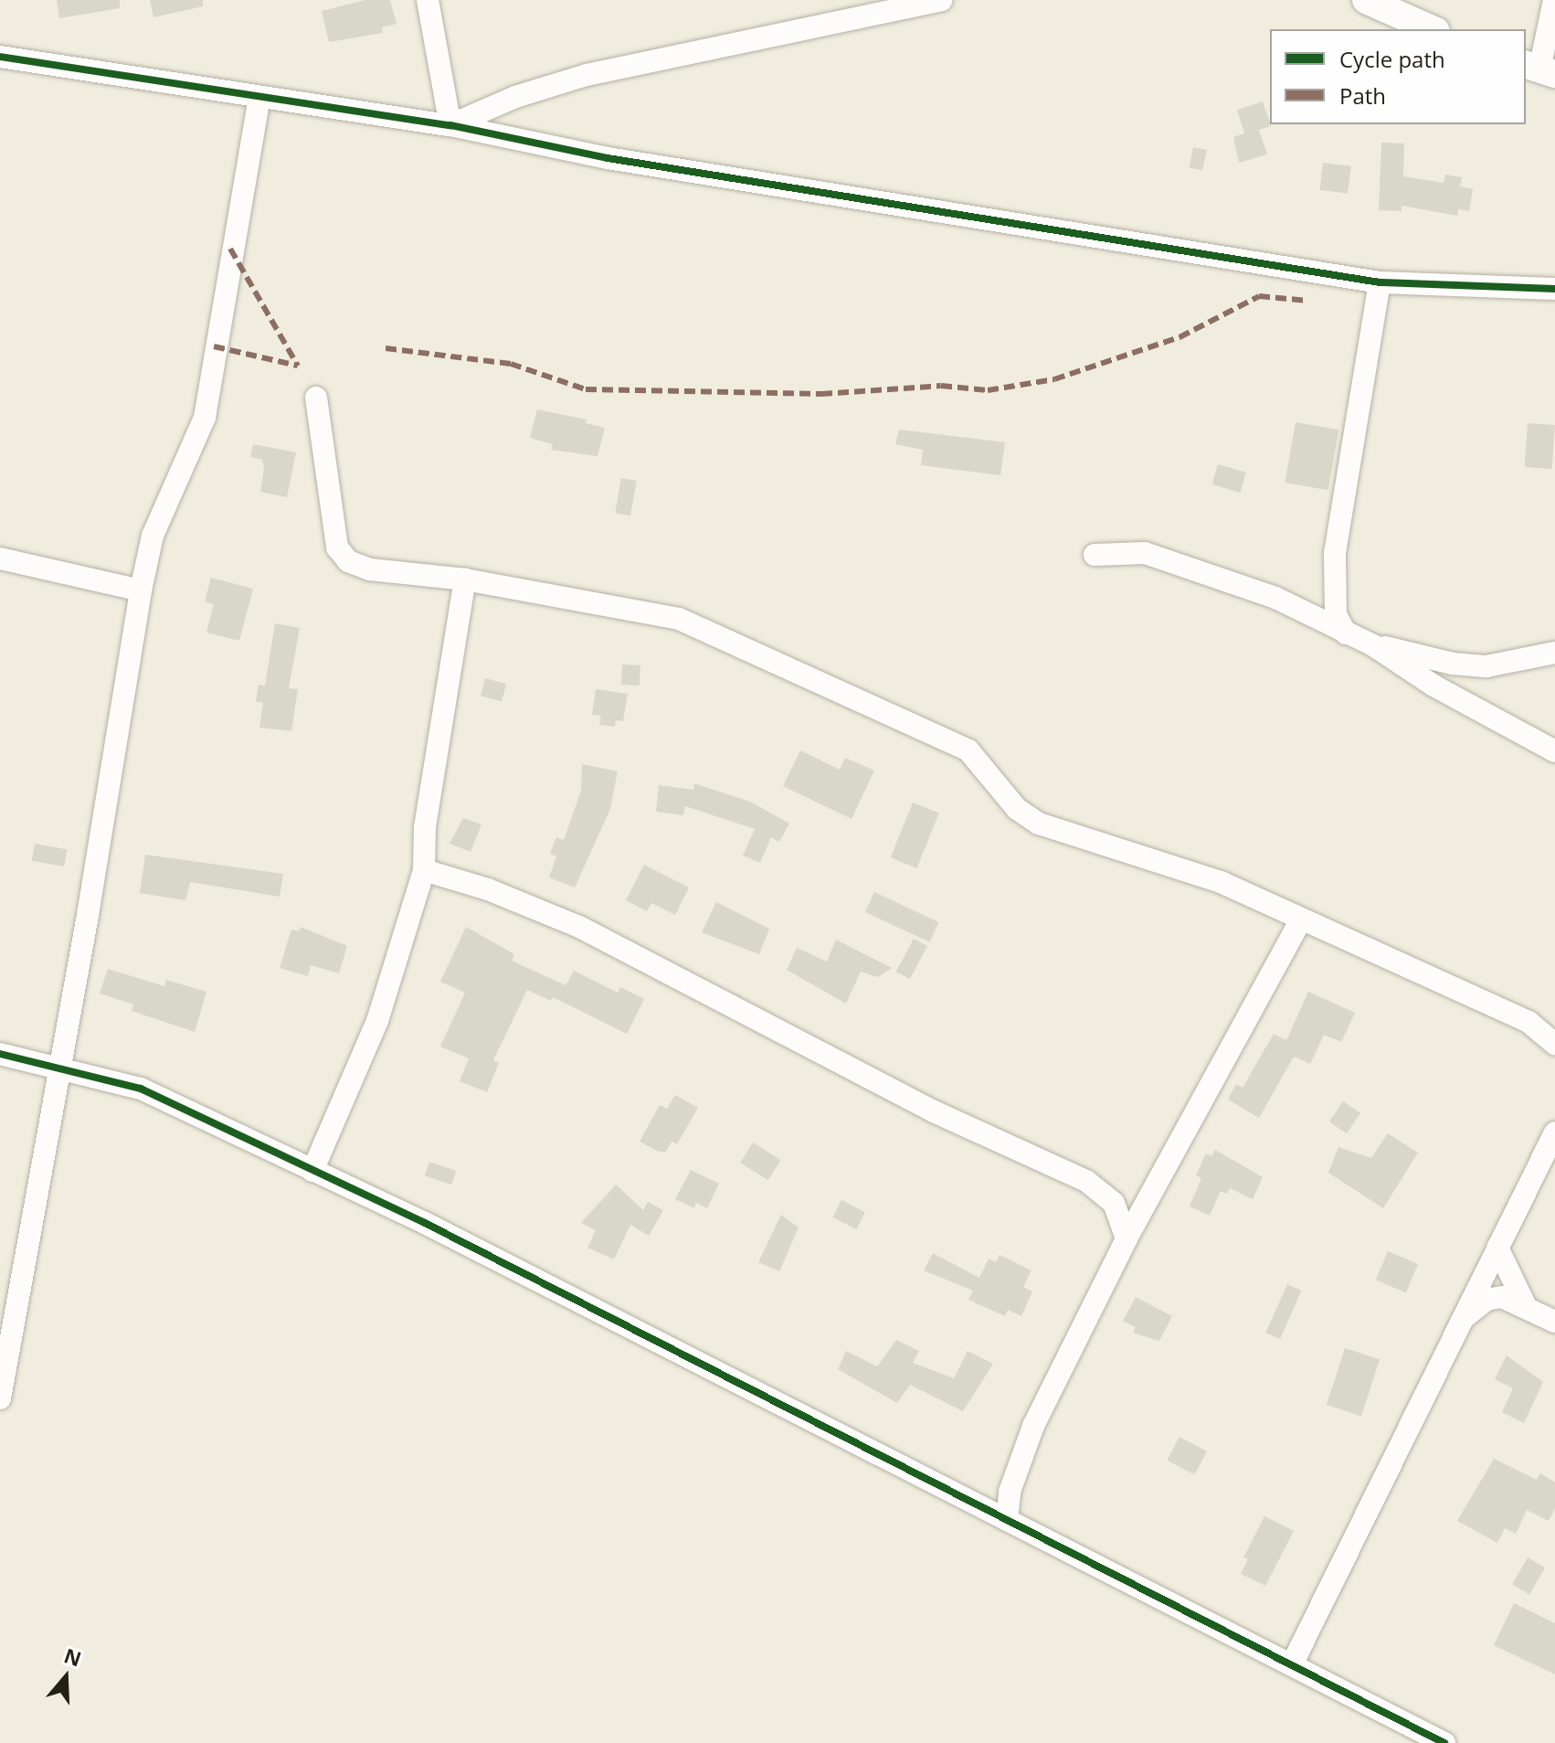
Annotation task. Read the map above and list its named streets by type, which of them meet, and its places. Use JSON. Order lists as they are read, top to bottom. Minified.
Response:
{"legend":["Cycle path","Path"],"north":"top"}
